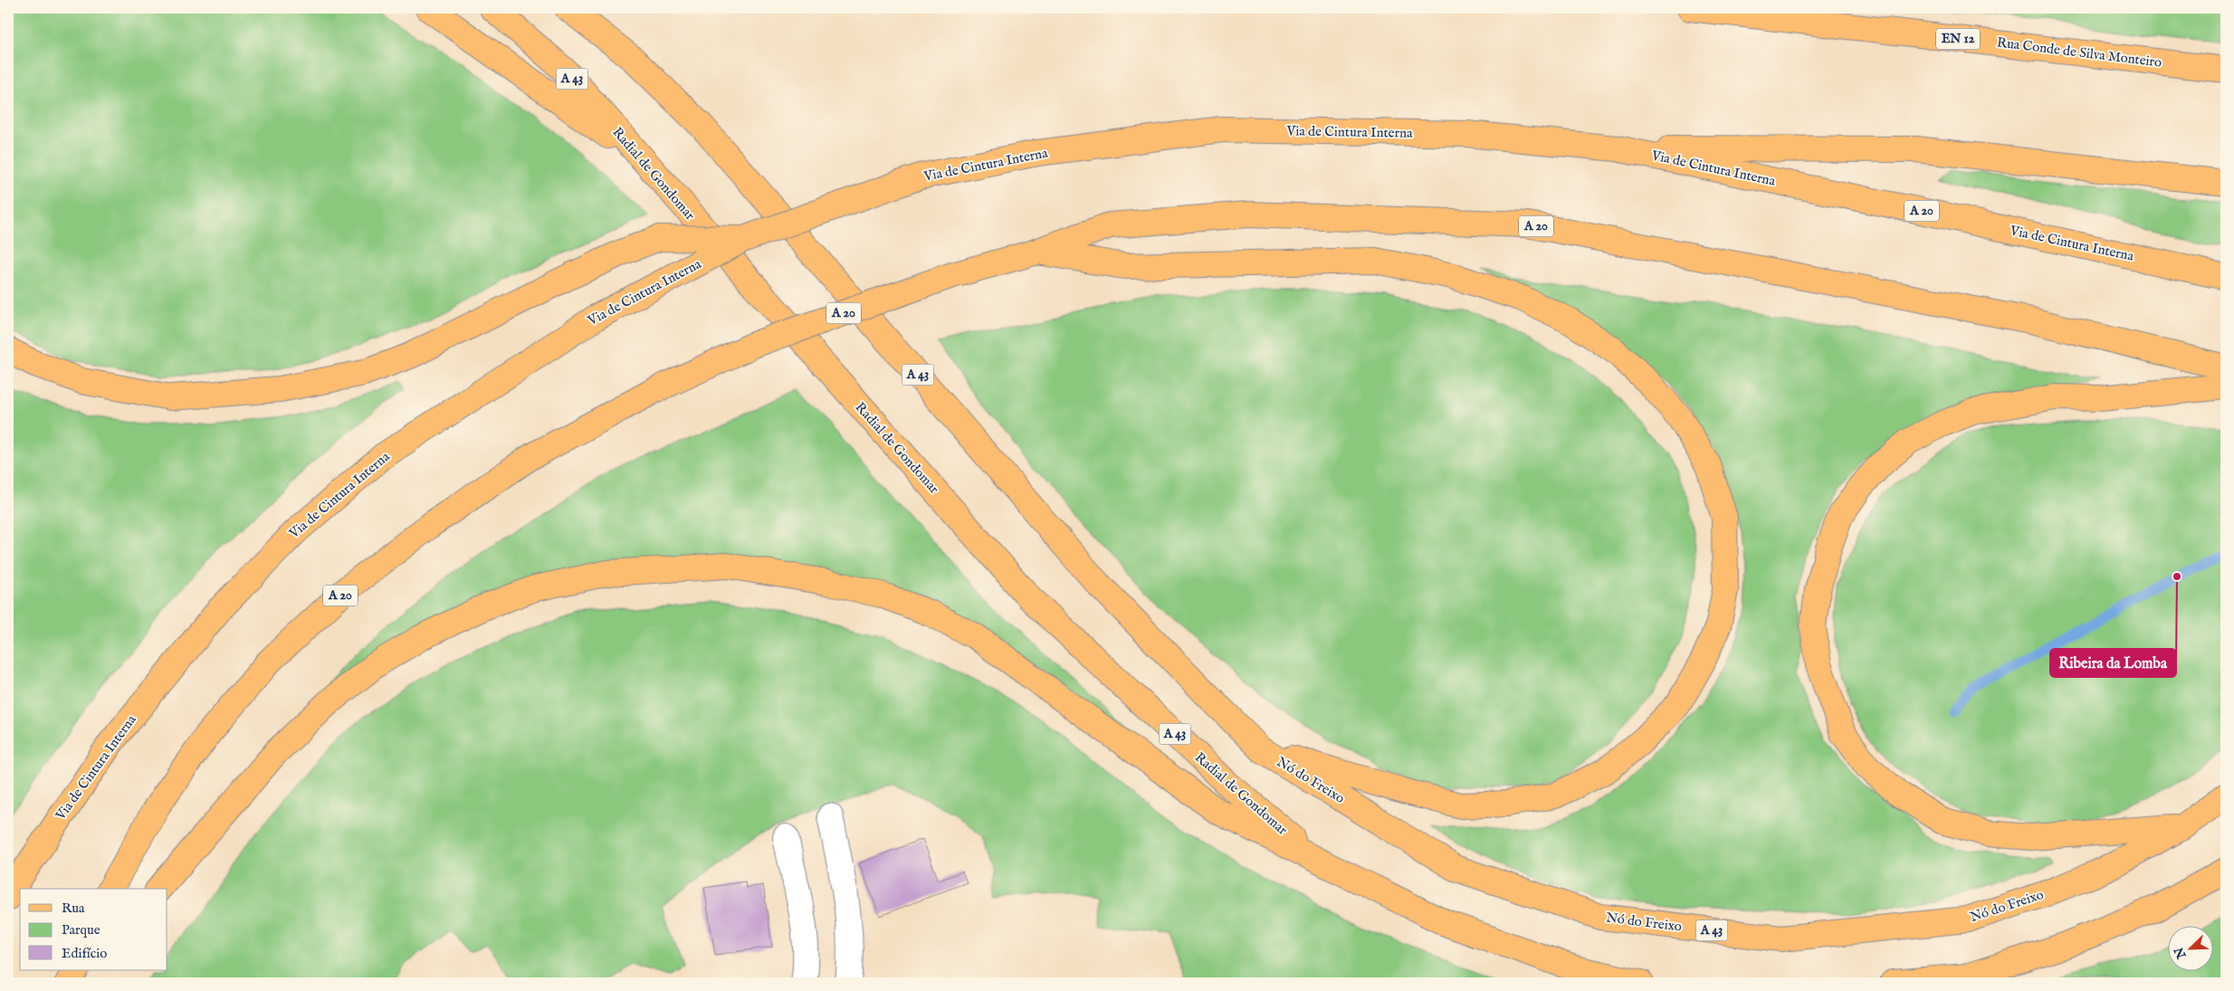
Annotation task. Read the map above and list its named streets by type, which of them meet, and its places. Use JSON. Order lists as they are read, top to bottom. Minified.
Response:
{"streets":{"main road":["EN 12","Rua Conde de Silva Monteiro","A 43","Via de Cintura Interna","Radial de Gondomar","A 20","Nó do Freixo"]},"crossings":[["A 43","Radial de Gondomar"],["A 43","Nó do Freixo"]],"places":["Ribeira da Lomba"],"legend":["Rua","Parque","Edifício"],"north":"bottom left"}
